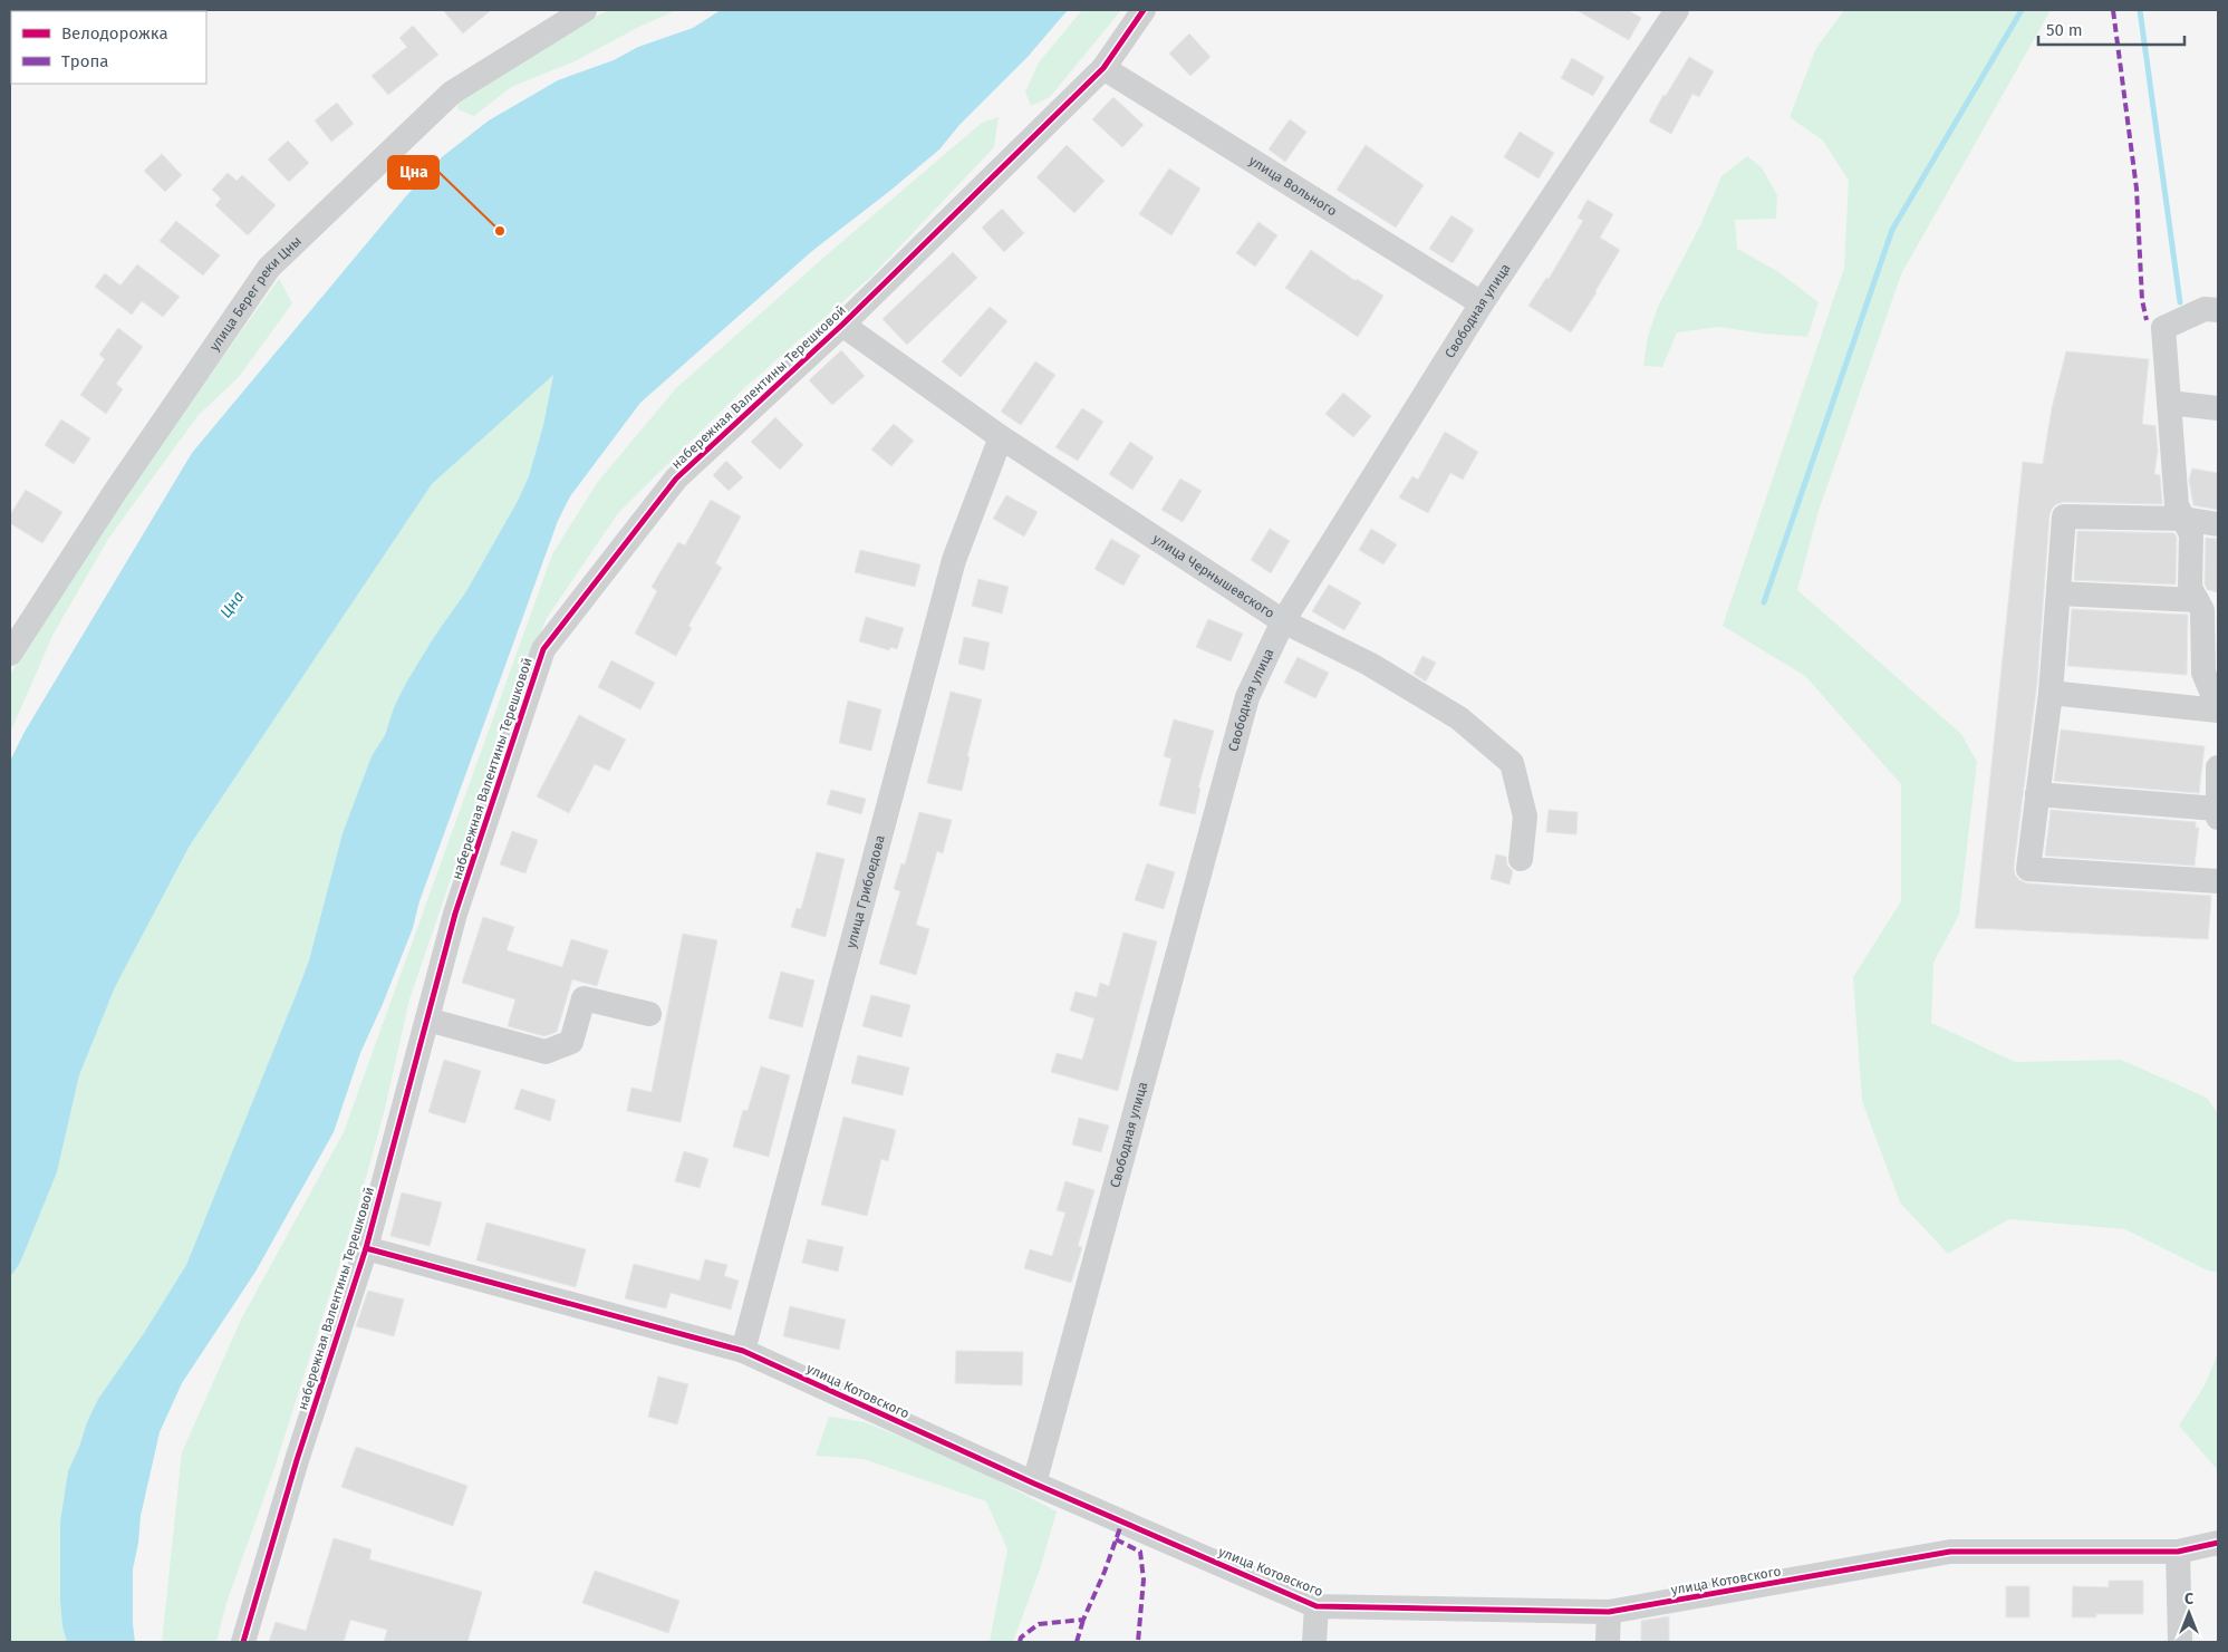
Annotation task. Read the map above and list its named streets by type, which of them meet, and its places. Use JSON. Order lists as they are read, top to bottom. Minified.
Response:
{"streets":{"street":["улица Вольного","улица Берег реки Цны","Свободная улица","набережная Валентины Терешковой","улица Чернышевского","улица Грибоедова","улица Котовского"]},"crossings":[["улица Вольного","Свободная улица"],["улица Вольного","набережная Валентины Терешковой"],["Свободная улица","улица Чернышевского"],["Свободная улица","улица Котовского"],["набережная Валентины Терешковой","улица Чернышевского"],["набережная Валентины Терешковой","улица Котовского"],["улица Чернышевского","улица Грибоедова"],["улица Грибоедова","улица Котовского"]],"water":["Цна"],"places":["Цна"],"legend":["Велодорожка","Тропа"],"scale_bar":"50 m","north":"top"}
